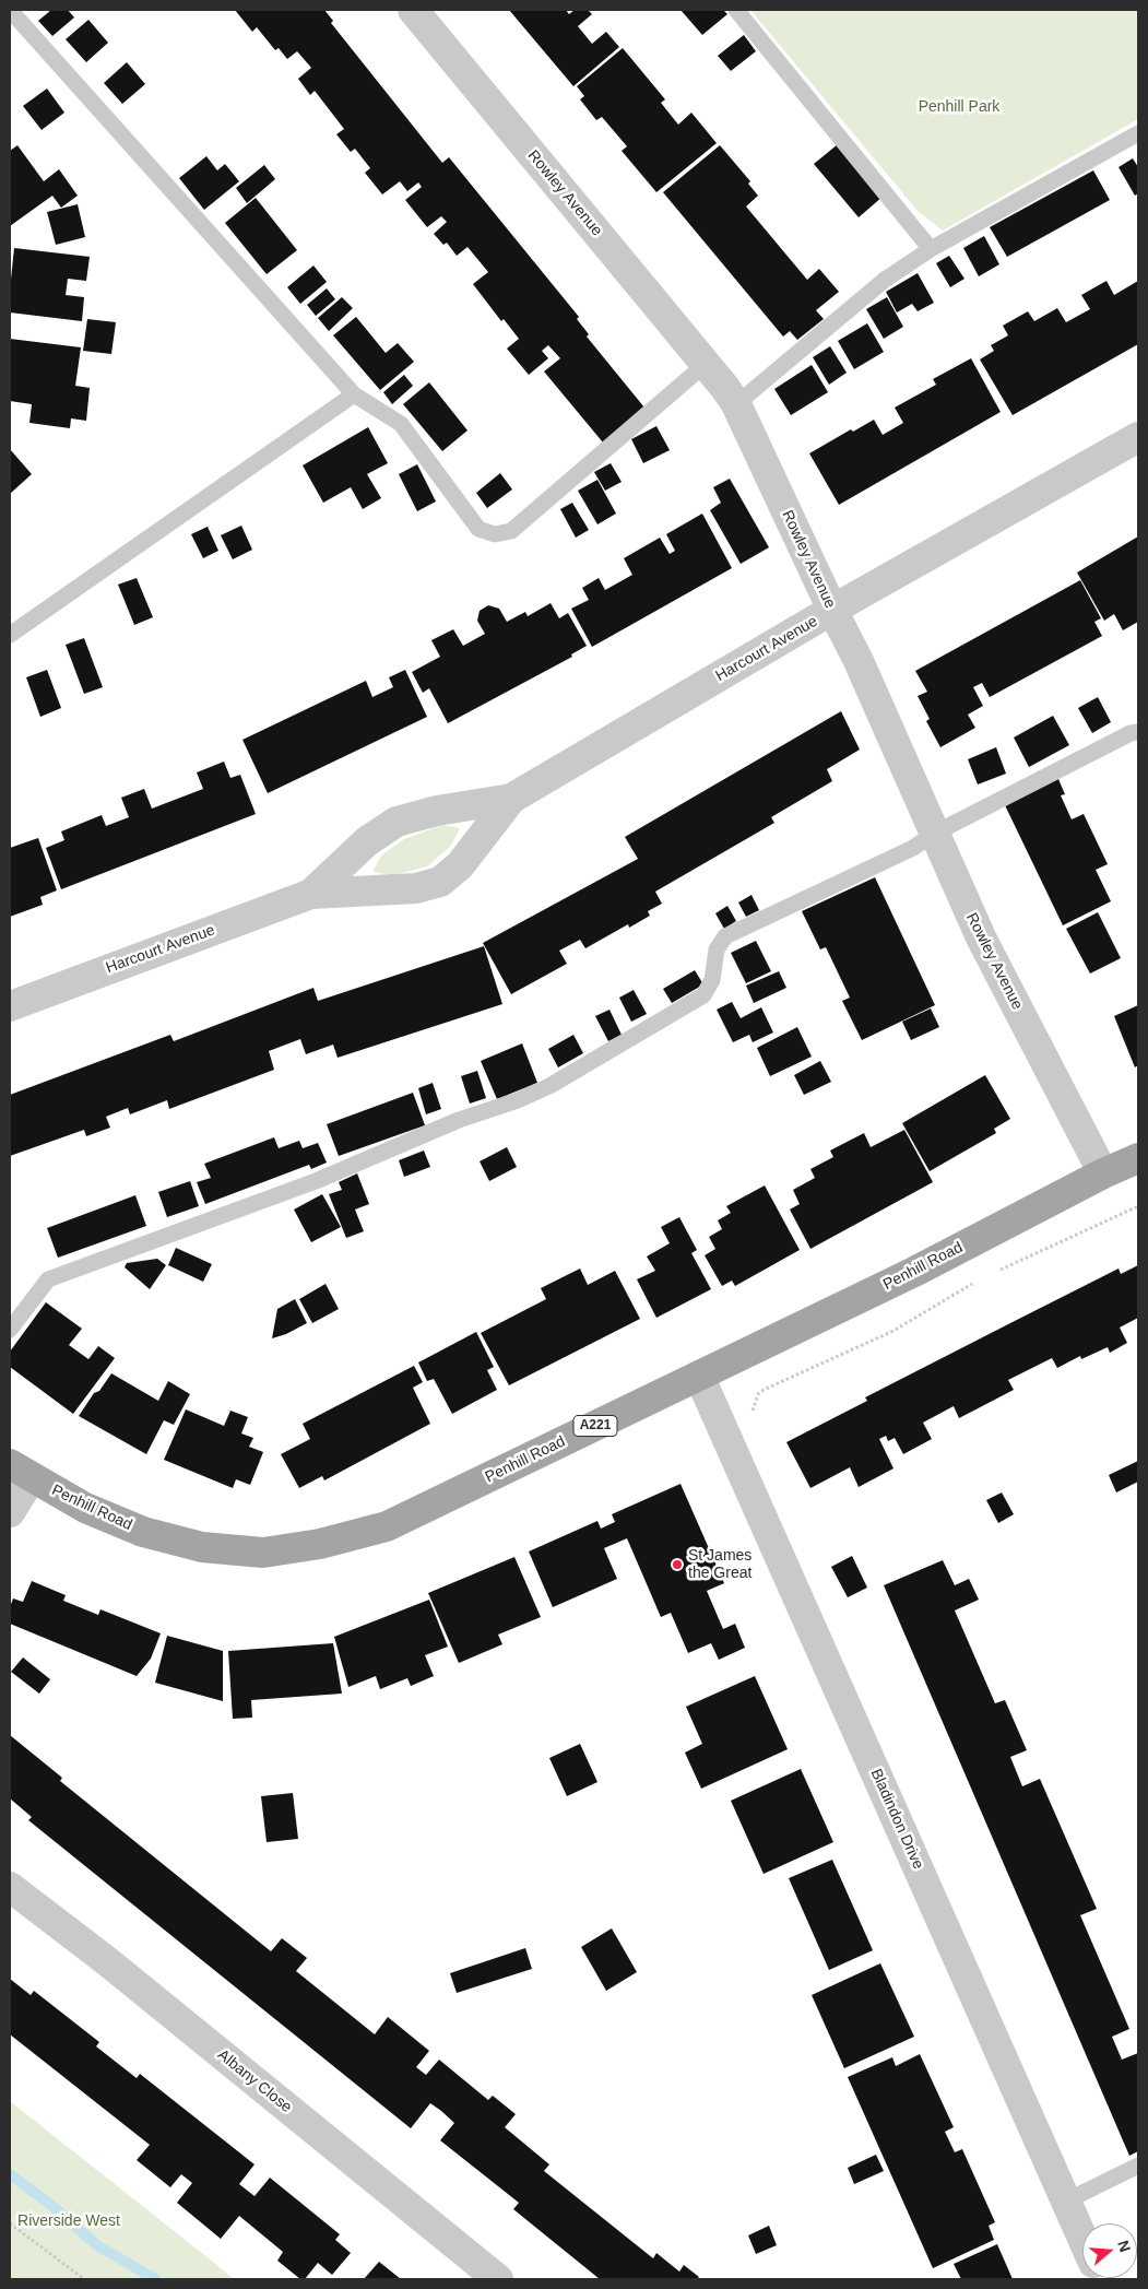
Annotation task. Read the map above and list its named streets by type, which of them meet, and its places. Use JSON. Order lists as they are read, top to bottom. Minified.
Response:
{"streets":{"main road":["Penhill Road","A221"],"street":["Rowley Avenue","Harcourt Avenue","Bladindon Drive","Albany Close"]},"crossings":[["Rowley Avenue","Harcourt Avenue"],["Rowley Avenue","Penhill Road"],["Penhill Road","Bladindon Drive"]],"parks":["Penhill Park","Riverside West"],"places":["St James the Great"],"north":"right"}
